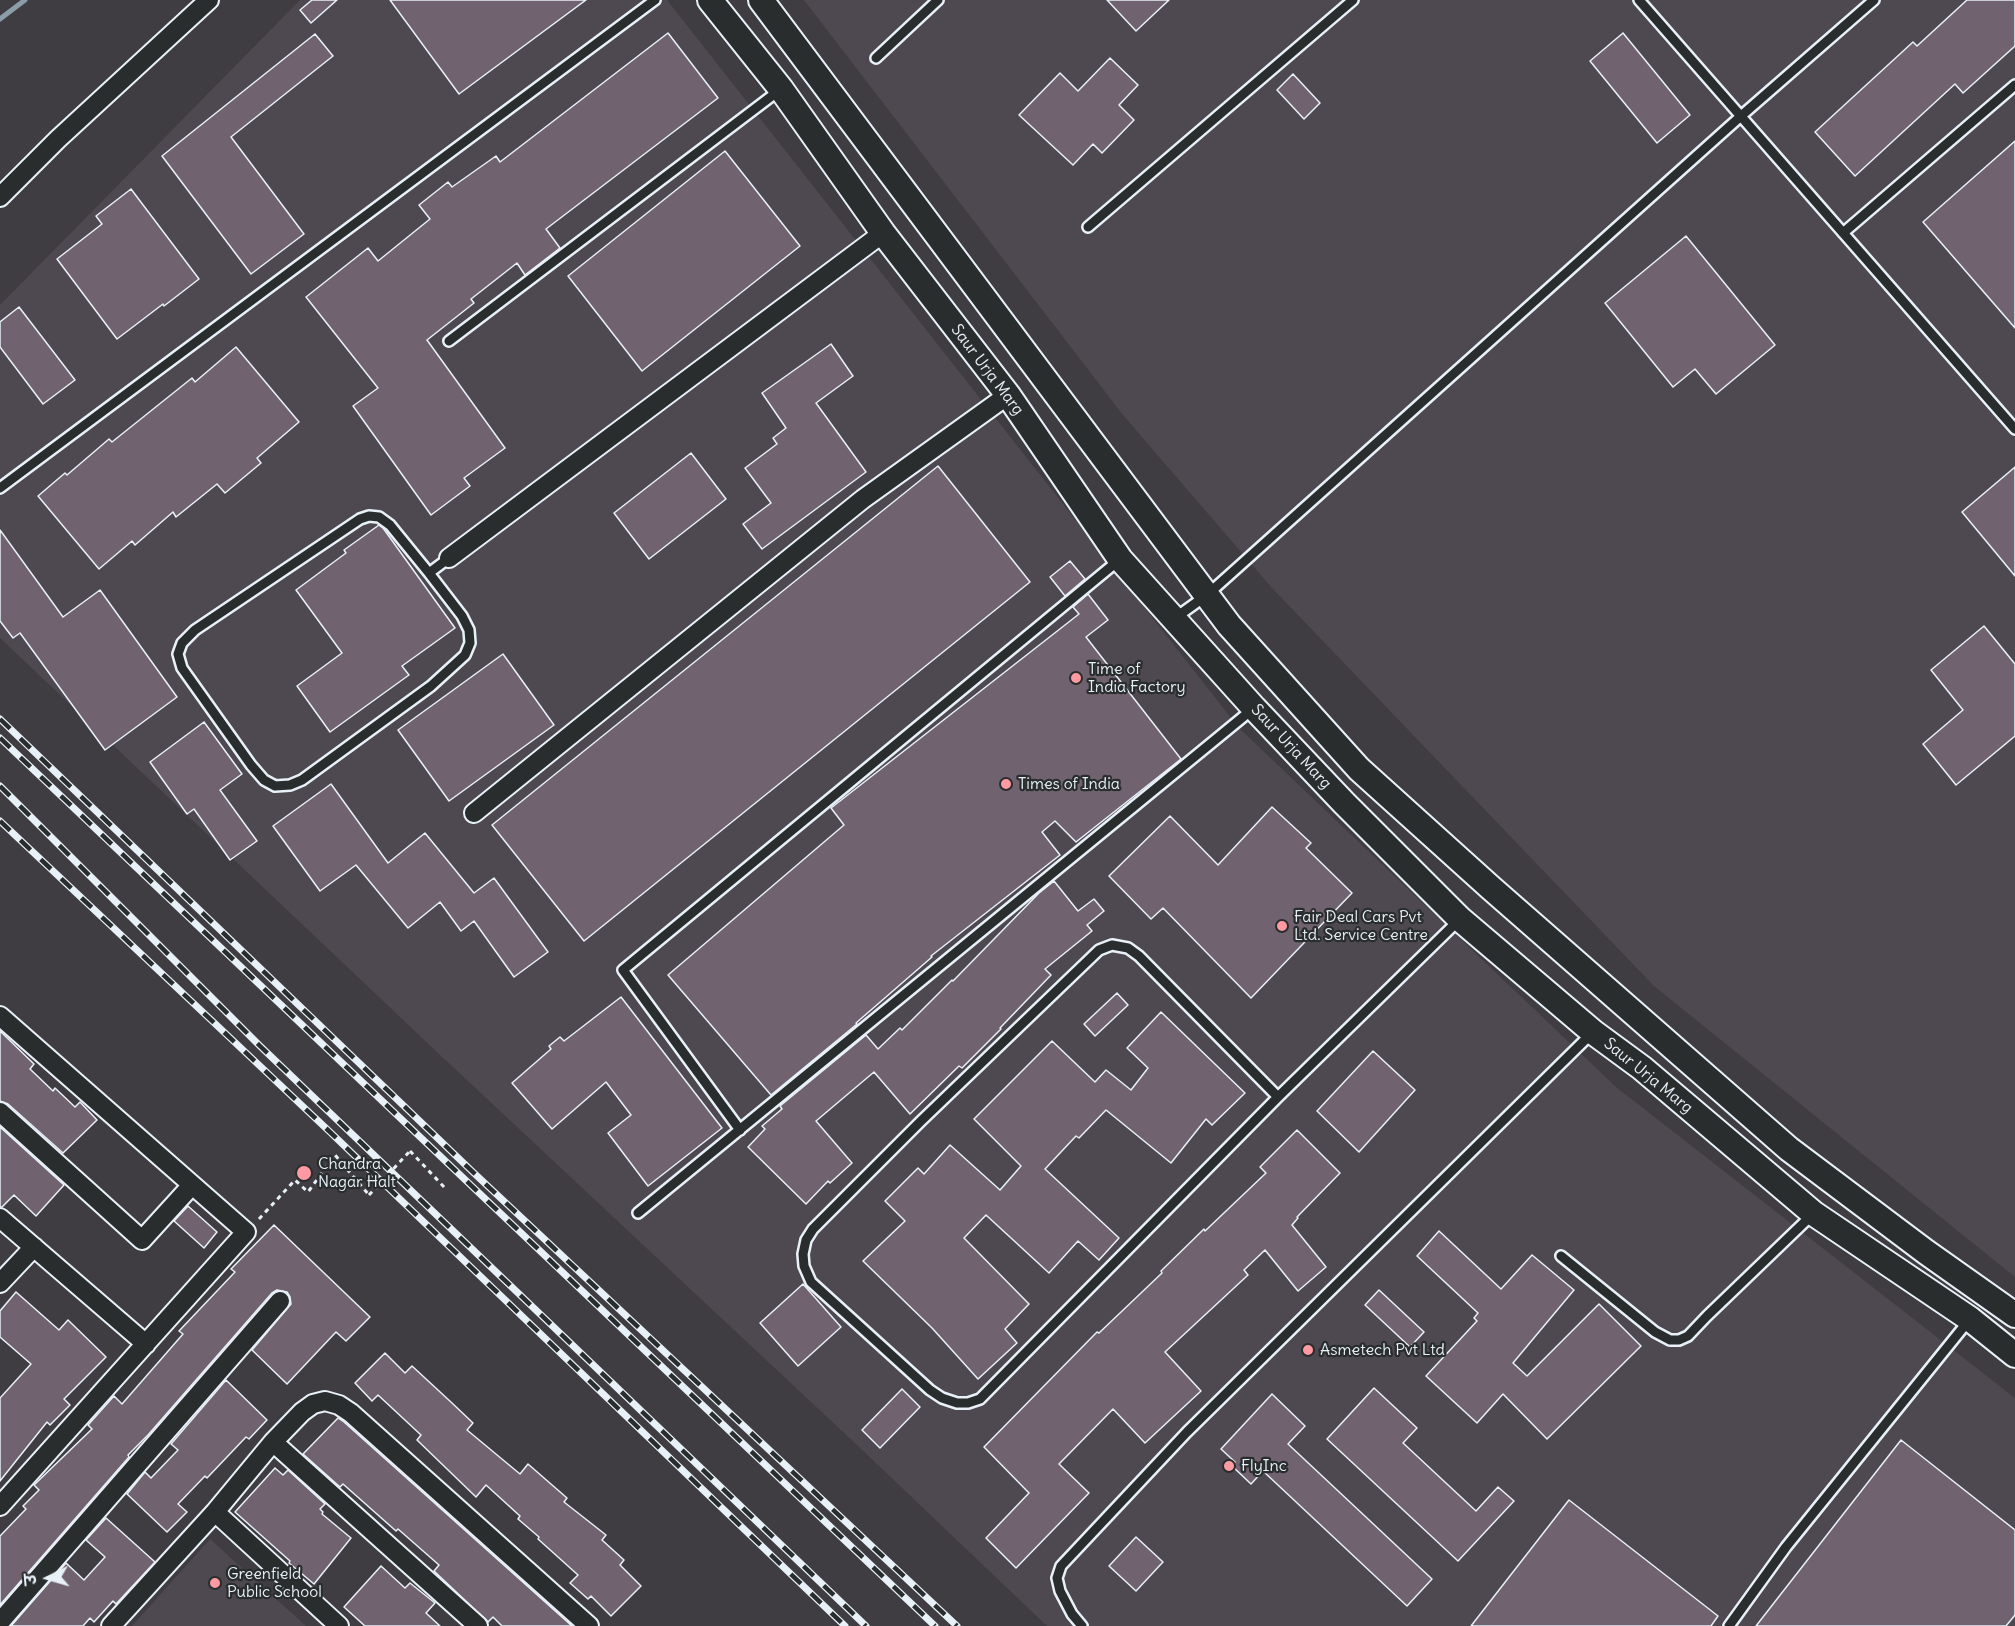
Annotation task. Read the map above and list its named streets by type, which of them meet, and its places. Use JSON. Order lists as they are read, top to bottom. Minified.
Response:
{"streets":{"street":["Saur Urja Marg"]},"places":["Time of India Factory","Times of India","Fair Deal Cars Pvt Ltd. Service Centre","Chandra Nagar Halt","Asmetech Pvt Ltd","FlyInc","Greenfield Public School"],"north":"left"}
